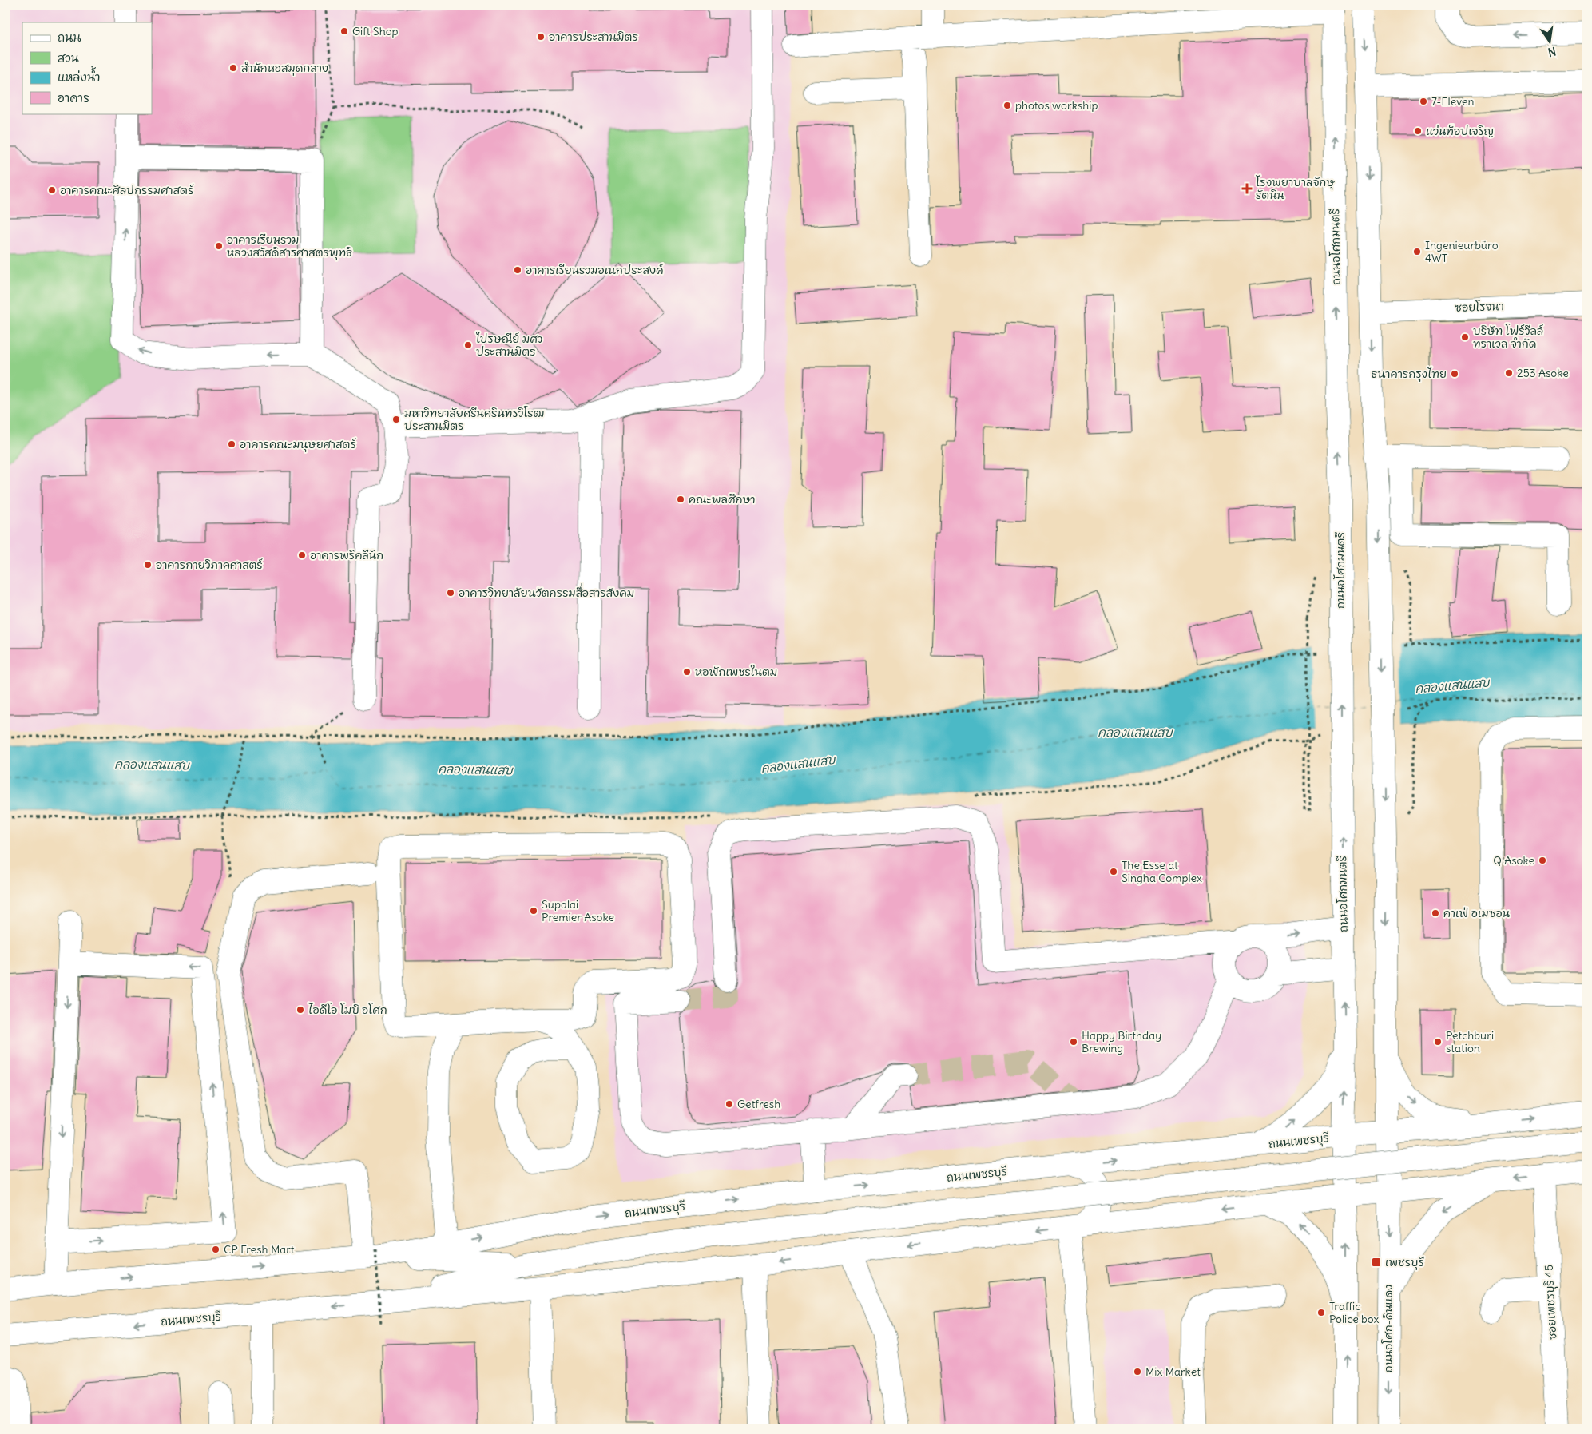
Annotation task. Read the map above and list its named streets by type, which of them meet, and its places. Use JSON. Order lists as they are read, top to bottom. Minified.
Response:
{"streets":{"main road":["ถนนอโศกมนตรี","ซอยโรจนา","ถนนเพชรบุรี","ซอยเพชรบุรี 45","ถนนอโศก-ดินแดง"]},"crossings":[["ถนนอโศกมนตรี","ถนนเพชรบุรี"],["ถนนเพชรบุรี","ซอยเพชรบุรี 45"],["ถนนเพชรบุรี","ถนนอโศก-ดินแดง"]],"water":["คลองแสนแสบ"],"places":{"other":["Gift Shop","อาคารประสานมิตร","สำนักหอสมุดกลาง","7-Eleven","photos workship","แว่นท็อปเจริญ","อาคารคณะศิลปกรรมศาสตร์","อาคารเรียนรวม หลวงสวัสดิสารศาสตรพุทธิ","Ingenieurbüro 4WT","อาคารเรียนรวมอเนกประสงค์","บริษัท โฟร์วีลล์ ทราเวล จำกัด","ไปรษณีย์ มศว ประสานมิตร","253 Asoke","ธนาคารกรุงไทย","มหาวิทยาลัยศรีนครินทรวิโรฒ ประสานมิตร","อาคารคณะมนุษยศาสตร์","คณะพลศึกษา","อาคารพริคลีนิก","อาคารกายวิภาคศาสตร์","อาคารวิทยาลัยนวัตกรรมสื่อสารสังคม","หอพักเพชรในตม","Q Asoke","The Esse at Singha Complex","Supalai Premier Asoke","คาเฟ่ อเมซอน","ไอดีโอ โมบิ อโศก","Happy Birthday Brewing","Petchburi station","Getfresh","CP Fresh Mart","Traffic Police box","Mix Market"],"health":["โรงพยาบาลจักษุ รัตนิน"],"transit":["เพชรบุรี"]},"legend":["ถนน","สวน","แหล่งน้ำ","อาคาร"],"north":"bottom"}
